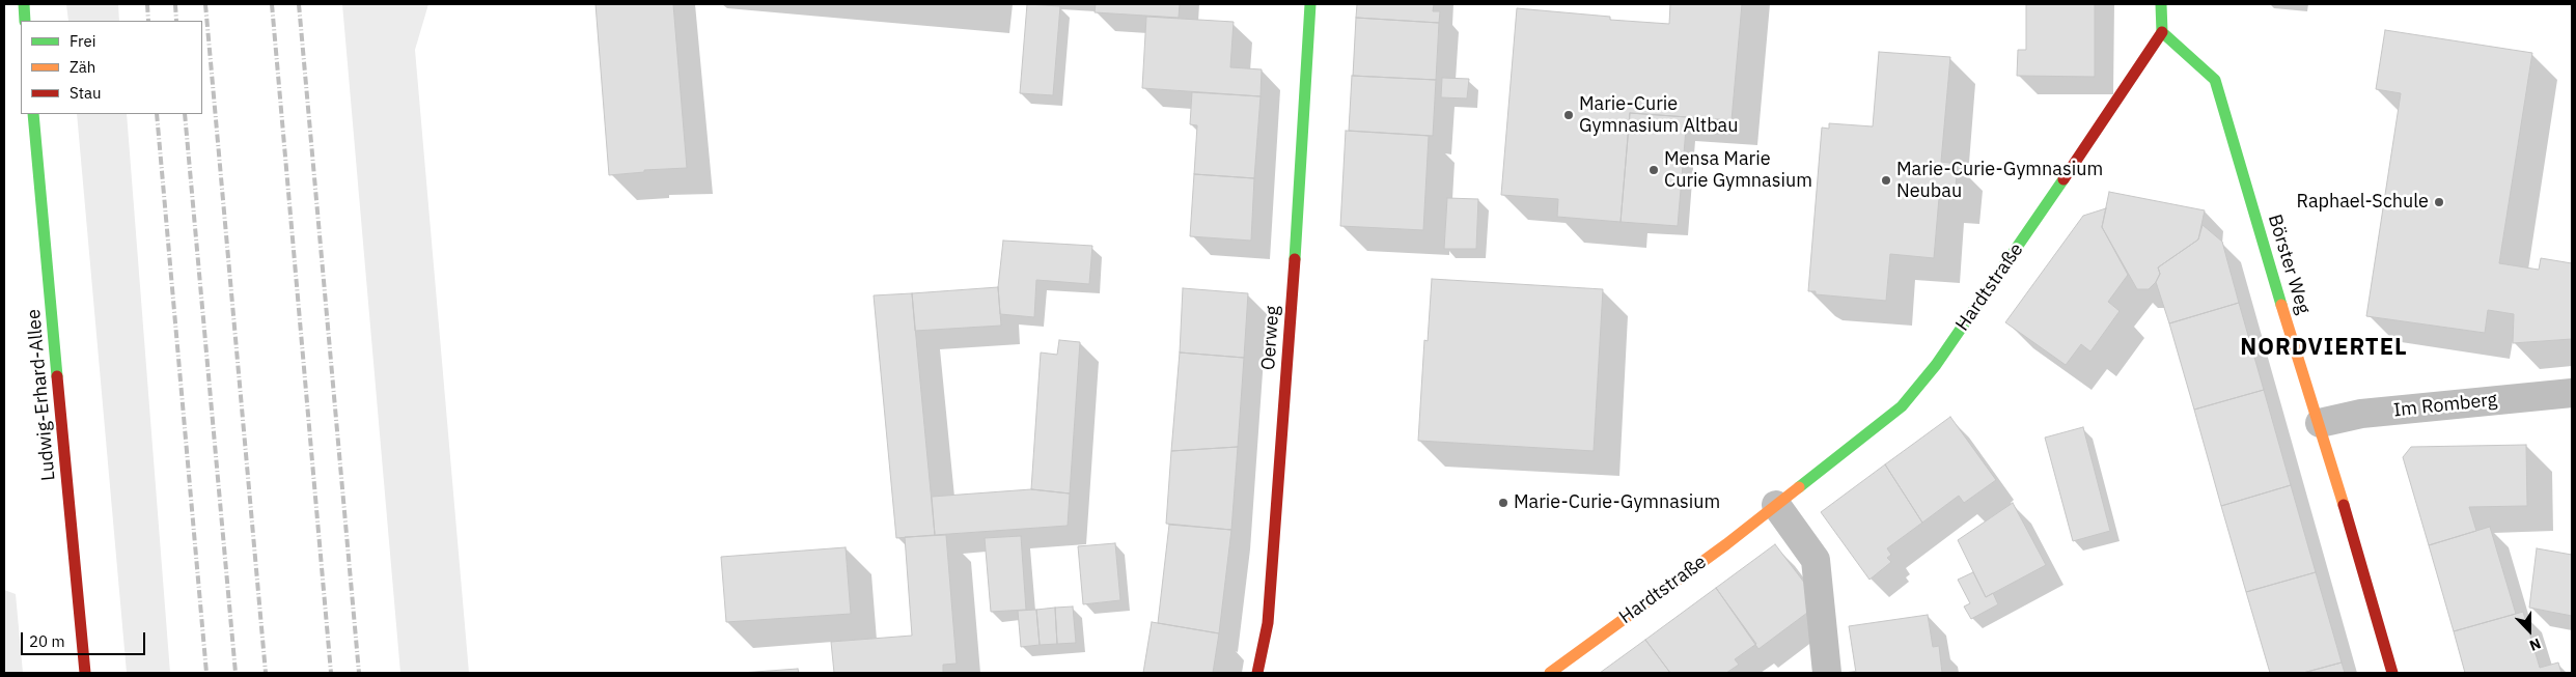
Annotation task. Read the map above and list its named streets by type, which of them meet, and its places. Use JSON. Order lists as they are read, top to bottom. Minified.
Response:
{"streets":{"street":["Börster Weg","Hardtstraße","Oerweg","Ludwig-Erhard-Allee","Im Romberg"]},"crossings":[["Börster Weg","Hardtstraße"],["Börster Weg","Im Romberg"]],"districts":["NORDVIERTEL"],"places":["Marie-Curie Gymnasium Altbau","Mensa Marie Curie Gymnasium","Marie-Curie-Gymnasium Neubau","Raphael-Schule","Marie-Curie-Gymnasium"],"legend":["Frei","Zäh","Stau"],"scale_bar":"20 m","north":"bottom"}
